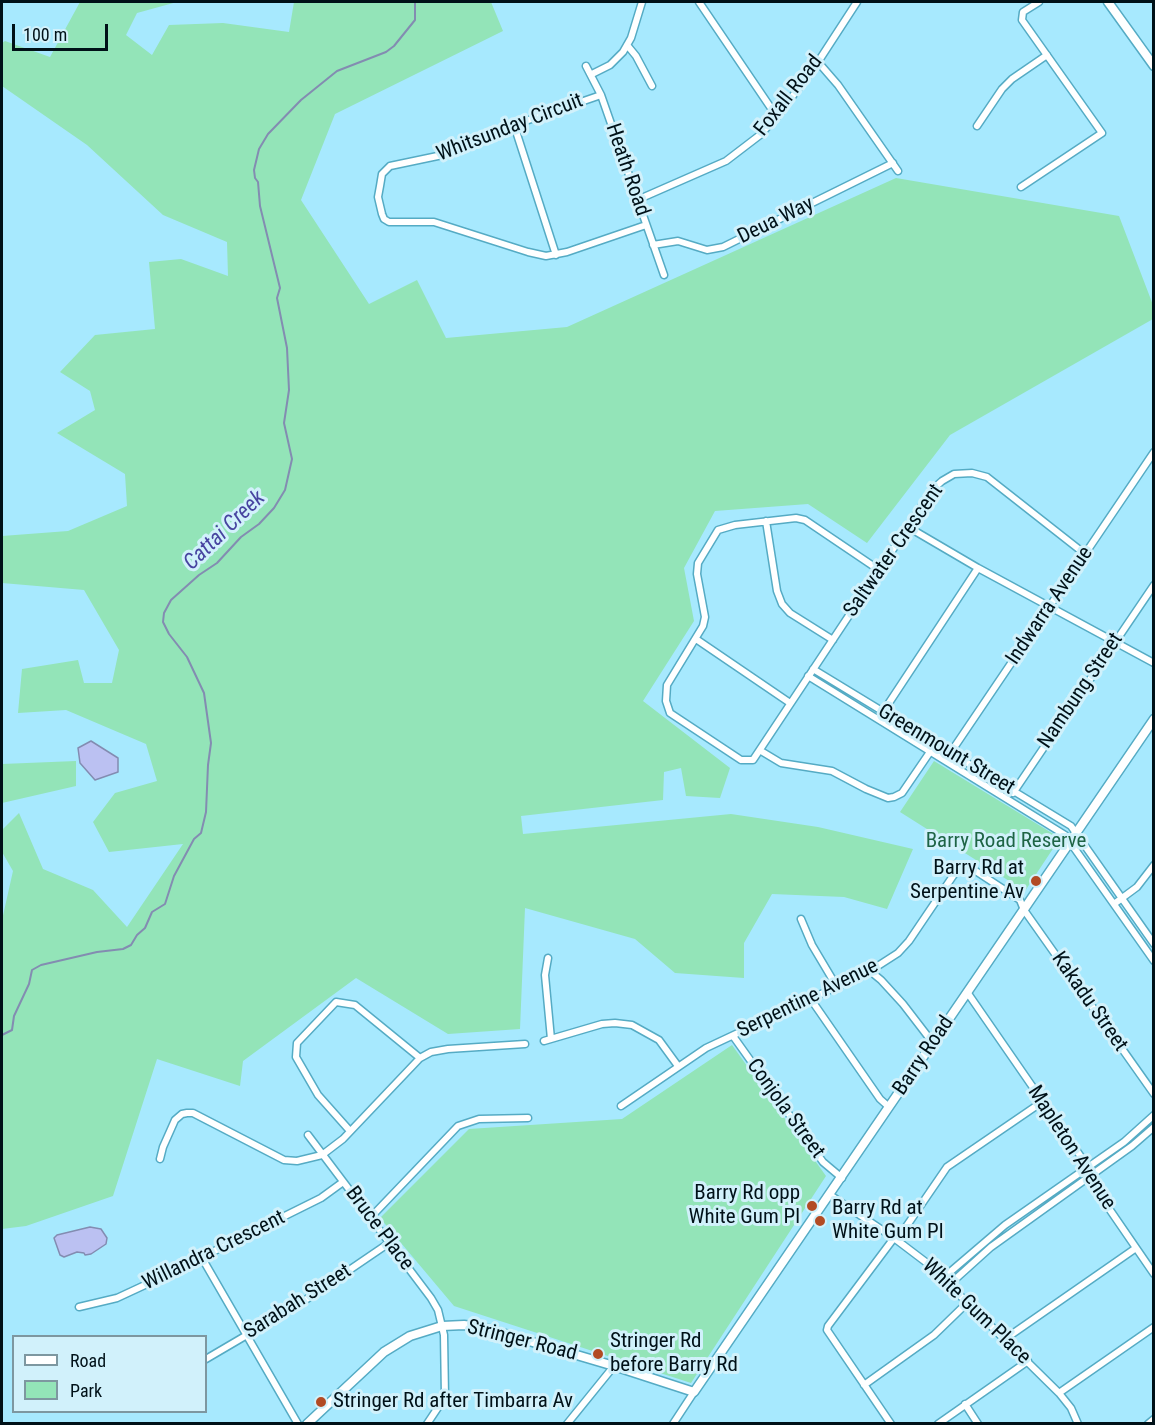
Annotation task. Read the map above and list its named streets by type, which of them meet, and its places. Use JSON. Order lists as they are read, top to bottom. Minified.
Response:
{"streets":{"street":["Foxall Road","Whitsunday Circuit","Heath Road","Deua Way","Saltwater Crescent","Indwarra Avenue","Nambung Street","Greenmount Street","Serpentine Avenue","Kakadu Street","Barry Road","Conjola Street","Mapleton Avenue","Bruce Place","Willandra Crescent","Sarabah Street","White Gum Place","Stringer Road"]},"crossings":[["Foxall Road","Heath Road"],["Whitsunday Circuit","Heath Road"],["Heath Road","Deua Way"],["Saltwater Crescent","Indwarra Avenue"],["Saltwater Crescent","Greenmount Street"],["Indwarra Avenue","Greenmount Street"],["Nambung Street","Greenmount Street"],["Greenmount Street","Barry Road"],["Serpentine Avenue","Kakadu Street"],["Serpentine Avenue","Barry Road"],["Serpentine Avenue","Conjola Street"],["Kakadu Street","Barry Road"],["Barry Road","Conjola Street"],["Barry Road","Mapleton Avenue"],["Barry Road","White Gum Place"],["Barry Road","Stringer Road"],["Bruce Place","Willandra Crescent"],["Bruce Place","Sarabah Street"],["Bruce Place","Stringer Road"]],"water":["Cattai Creek"],"parks":["Barry Road Reserve"],"places":["Barry Rd at Serpentine Av","Barry Rd opp White Gum Pl","Barry Rd at White Gum Pl","Stringer Rd before Barry Rd","Stringer Rd after Timbarra Av"],"legend":["Road","Park"],"scale_bar":"100 m"}
